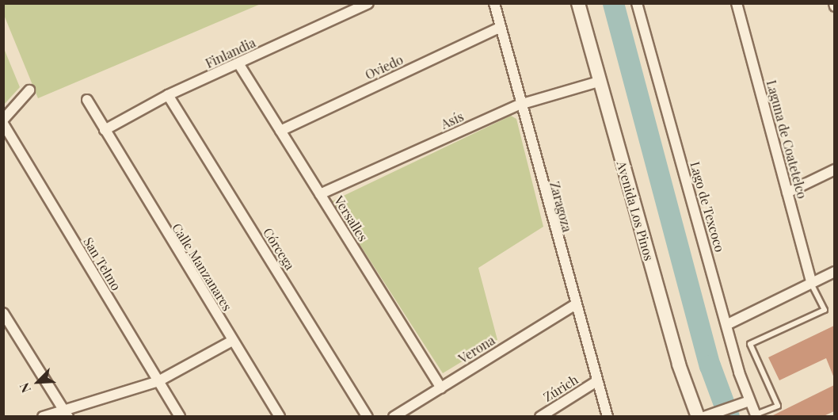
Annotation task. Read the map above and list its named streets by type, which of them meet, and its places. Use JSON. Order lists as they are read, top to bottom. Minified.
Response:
{"streets":{"street":["Finlandia","Oviedo","Asís","Laguna de Coatetelco","Zaragoza","Lago de Texcoco","Avenida Los Pinos","Versalles","Córcega","San Telmo","Calle Manzanares","Verona","Zúrich"]},"crossings":[["Finlandia","Versalles"],["Finlandia","Córcega"],["Finlandia","Calle Manzanares"],["Oviedo","Zaragoza"],["Oviedo","Versalles"],["Asís","Zaragoza"],["Asís","Avenida Los Pinos"],["Asís","Versalles"],["Zaragoza","Verona"],["Zaragoza","Zúrich"],["Versalles","Verona"]],"north":"bottom left"}
